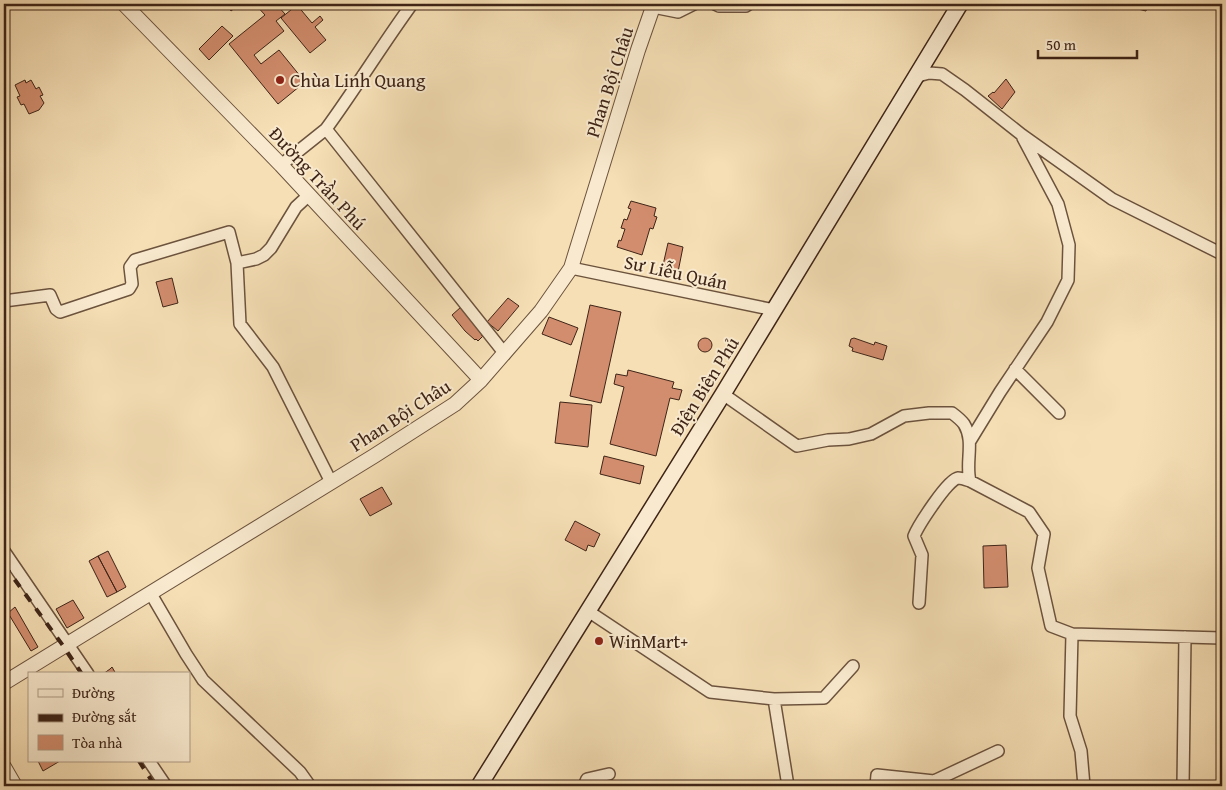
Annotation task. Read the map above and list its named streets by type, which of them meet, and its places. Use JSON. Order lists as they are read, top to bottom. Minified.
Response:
{"streets":{"main road":["Điện Biên Phủ"],"street":["Phan Bội Châu","Đường Trần Phú","Sư Liễu Quán"]},"crossings":[["Phan Bội Châu","Đường Trần Phú"],["Phan Bội Châu","Sư Liễu Quán"],["Sư Liễu Quán","Điện Biên Phủ"]],"places":["Chùa Linh Quang","WinMart+"],"legend":["Đường","Đường sắt","Tòa nhà"],"scale_bar":"50 m"}
